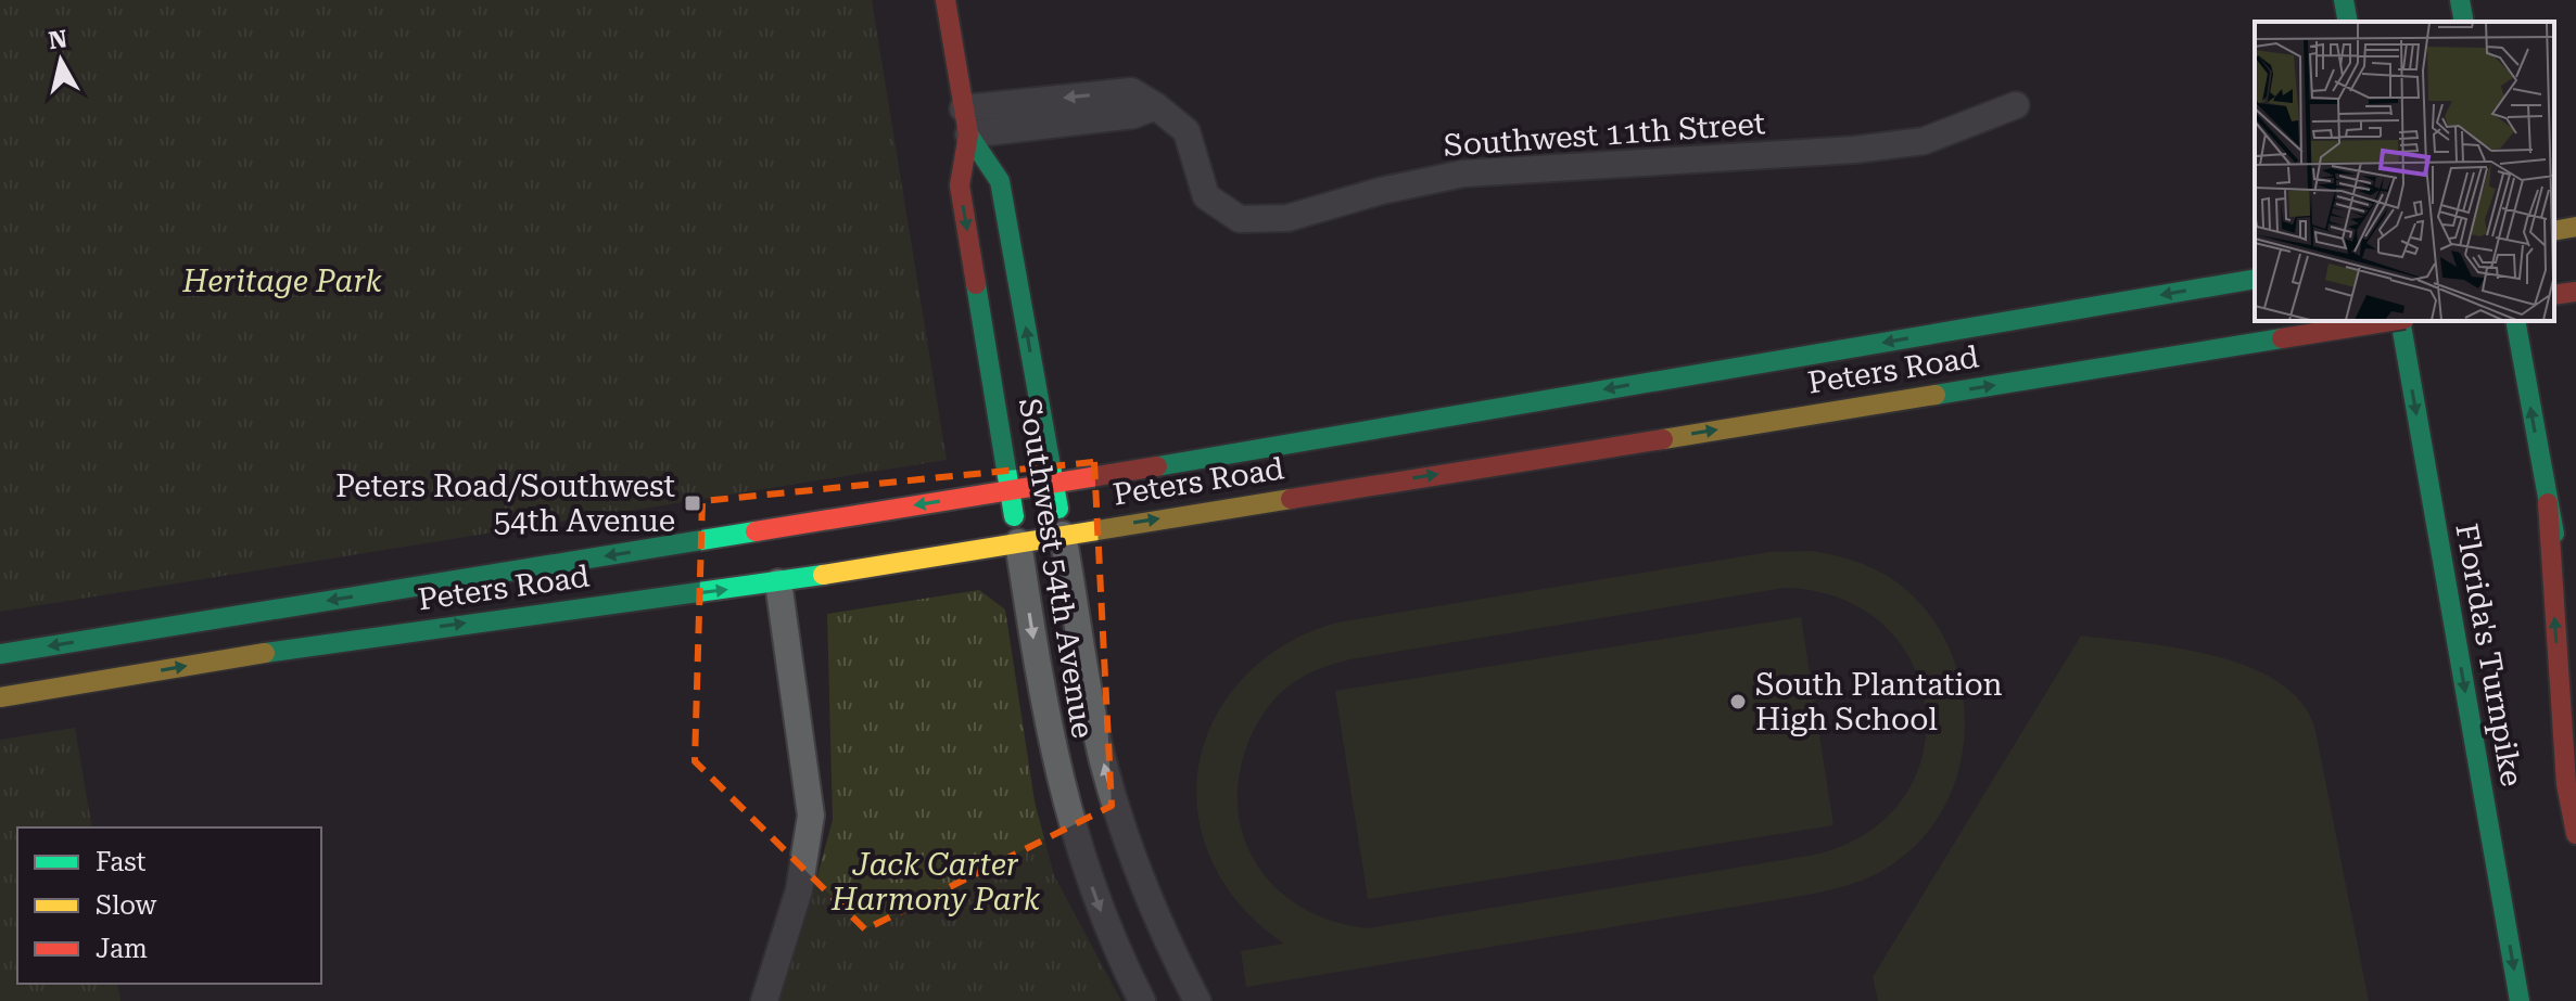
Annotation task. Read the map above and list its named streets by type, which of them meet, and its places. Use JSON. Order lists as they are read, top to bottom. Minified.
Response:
{"streets":{"main road":["Peters Road","Southwest 54th Avenue","Florida's Turnpike"],"street":["Southwest 11th Street"]},"crossings":[["Southwest 11th Street","Southwest 54th Avenue"],["Peters Road","Southwest 54th Avenue"]],"parks":["Heritage Park","Jack Carter Harmony Park"],"places":{"transit":["Peters Road/Southwest 54th Avenue"],"other":["South Plantation High School"]},"legend":["Fast","Slow","Jam"],"north":"top"}
